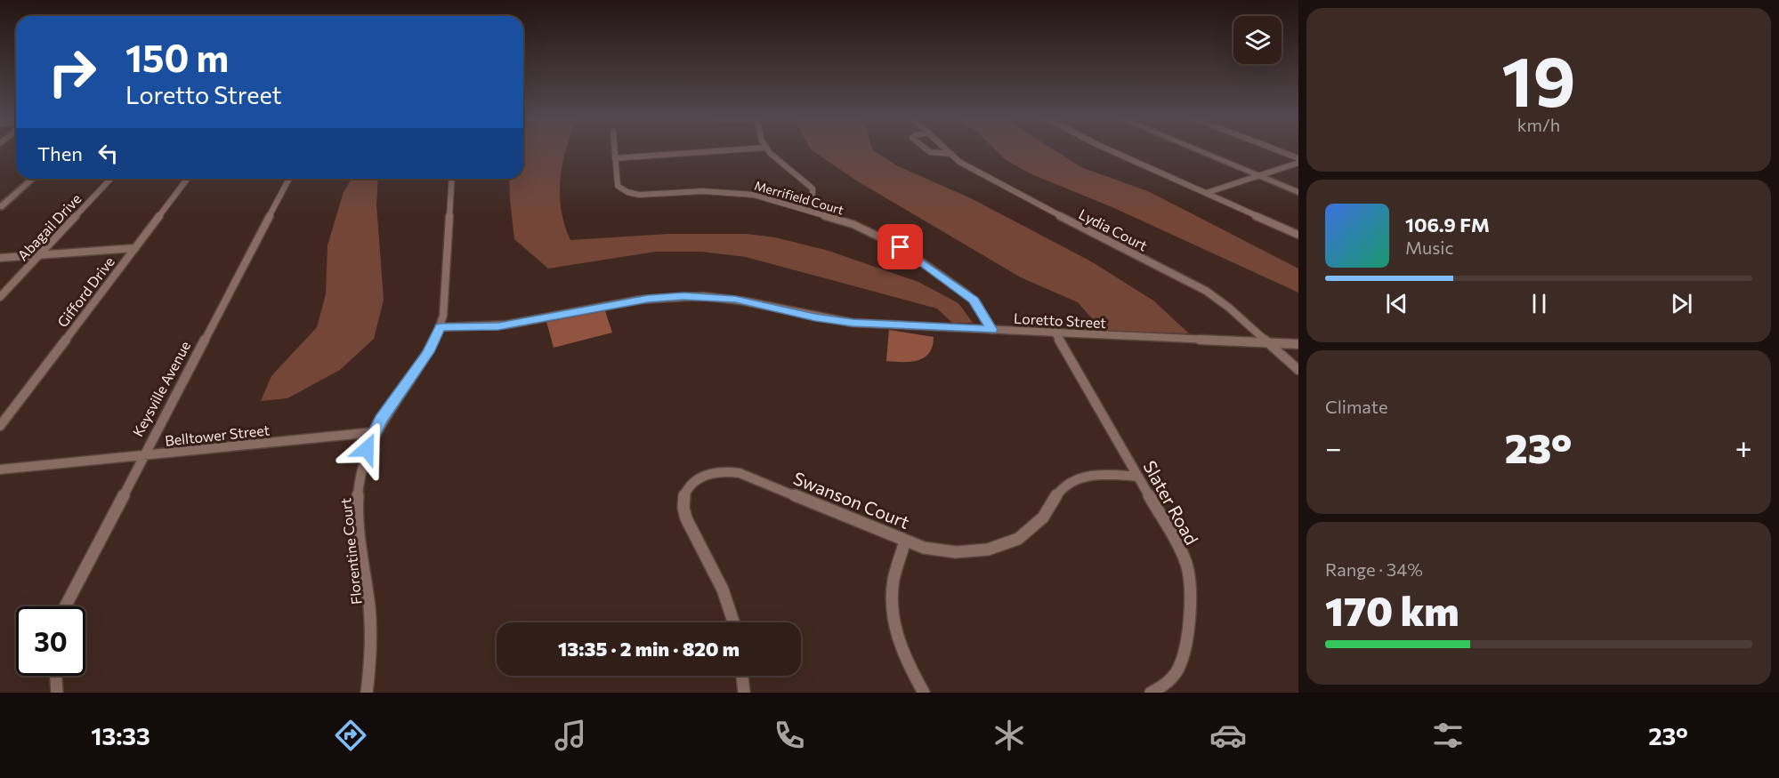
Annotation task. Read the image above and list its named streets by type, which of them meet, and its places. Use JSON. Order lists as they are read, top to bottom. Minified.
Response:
{"streets":{"street":["Merrifield Court","Abagail Drive","Lydia Court","Gifford Drive","Loretto Street","Keysville Avenue","Belltower Street","Swanson Court","Slater Road","Florentine Court"]},"crossings":[["Merrifield Court","Loretto Street"],["Lydia Court","Loretto Street"],["Loretto Street","Slater Road"],["Loretto Street","Florentine Court"],["Keysville Avenue","Belltower Street"],["Belltower Street","Florentine Court"],["Swanson Court","Slater Road"]],"page":{"tile":[["19","km/h"],"Climate",["Range · 34%","170 km"]],"turn":["150 m","Loretto Street"],"then":"Then","song":["106.9 FM","Music"],"heat":["−","23°","+"],"limit":"30","trip":"13:35 · 2 min · 820 m","tabs":["13:33","23°"]}}
